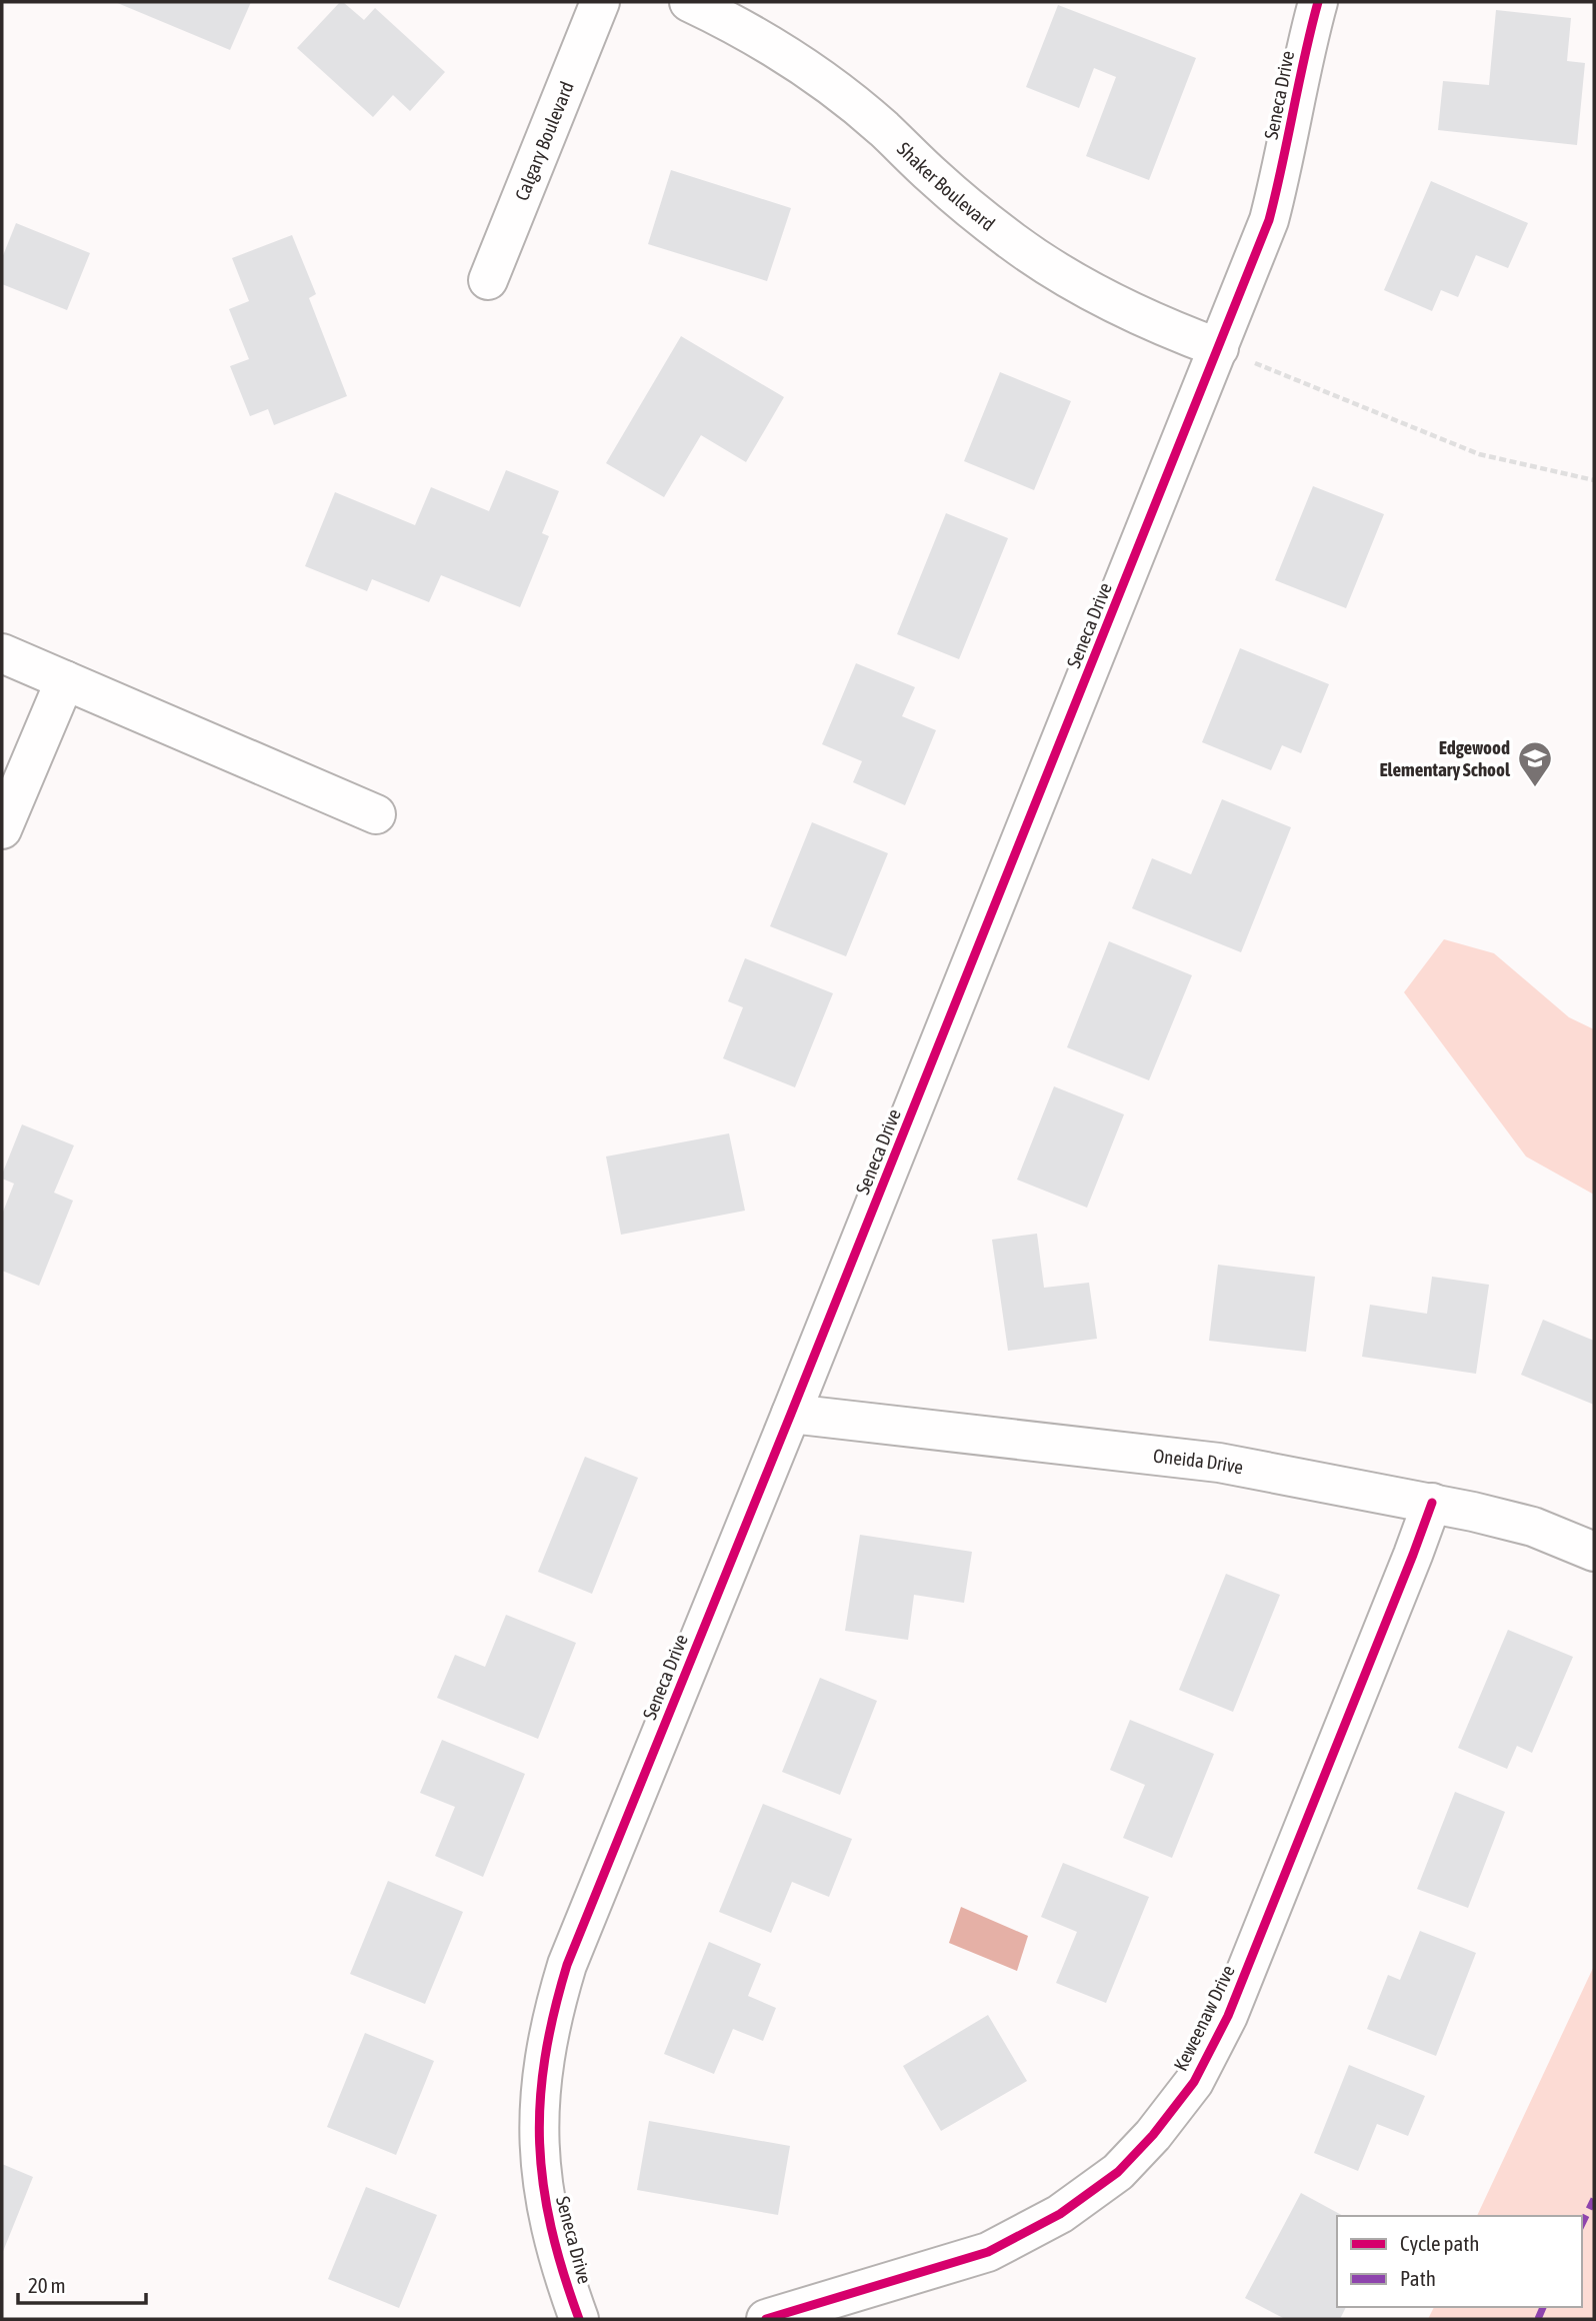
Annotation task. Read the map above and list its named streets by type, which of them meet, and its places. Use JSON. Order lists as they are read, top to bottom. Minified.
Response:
{"streets":{"street":["Seneca Drive","Calgary Boulevard","Shaker Boulevard","Oneida Drive","Keweenaw Drive"]},"crossings":[["Seneca Drive","Shaker Boulevard"],["Seneca Drive","Oneida Drive"],["Oneida Drive","Keweenaw Drive"]],"places":{"school or university":["Edgewood Elementary School"]},"legend":["Cycle path","Path"],"scale_bar":"20 m"}
